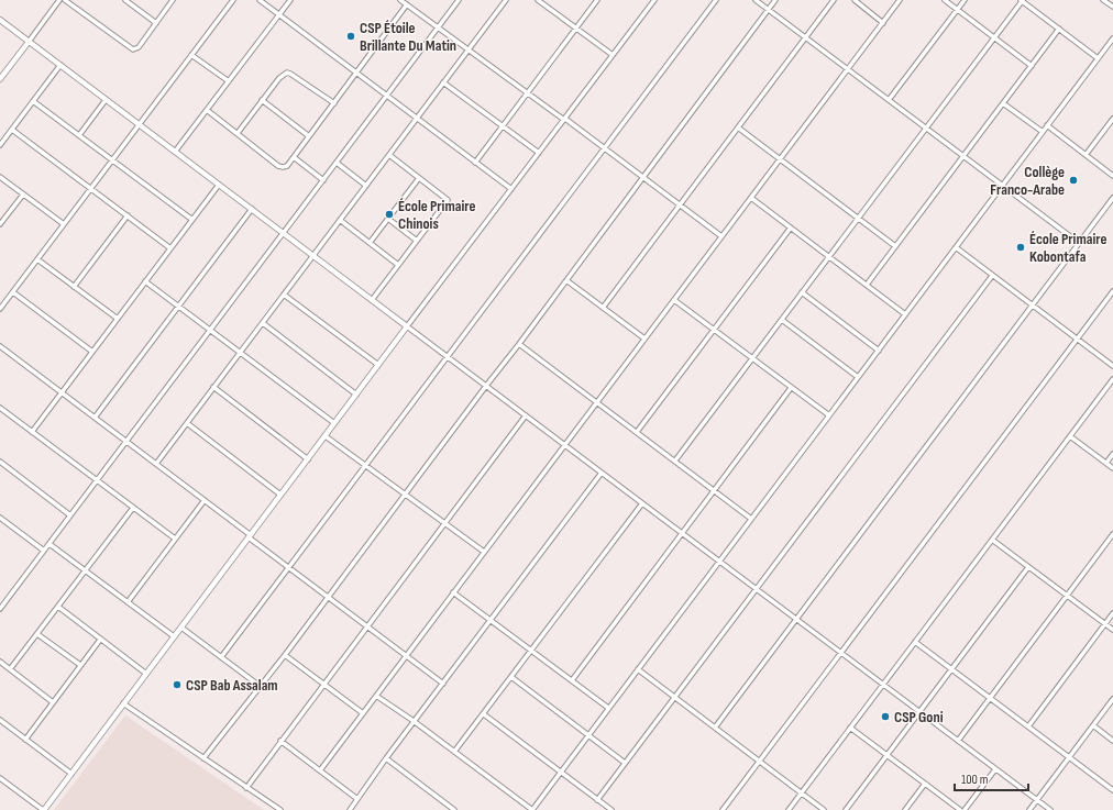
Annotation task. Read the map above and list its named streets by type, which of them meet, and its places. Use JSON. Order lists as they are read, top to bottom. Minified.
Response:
{"places":["CSP Étoile Brillante Du Matin","Collège Franco-Arabe","École Primaire Chinois","École Primaire Kobontafa","CSP Bab Assalam","CSP Goni"],"scale_bar":"100 m"}
